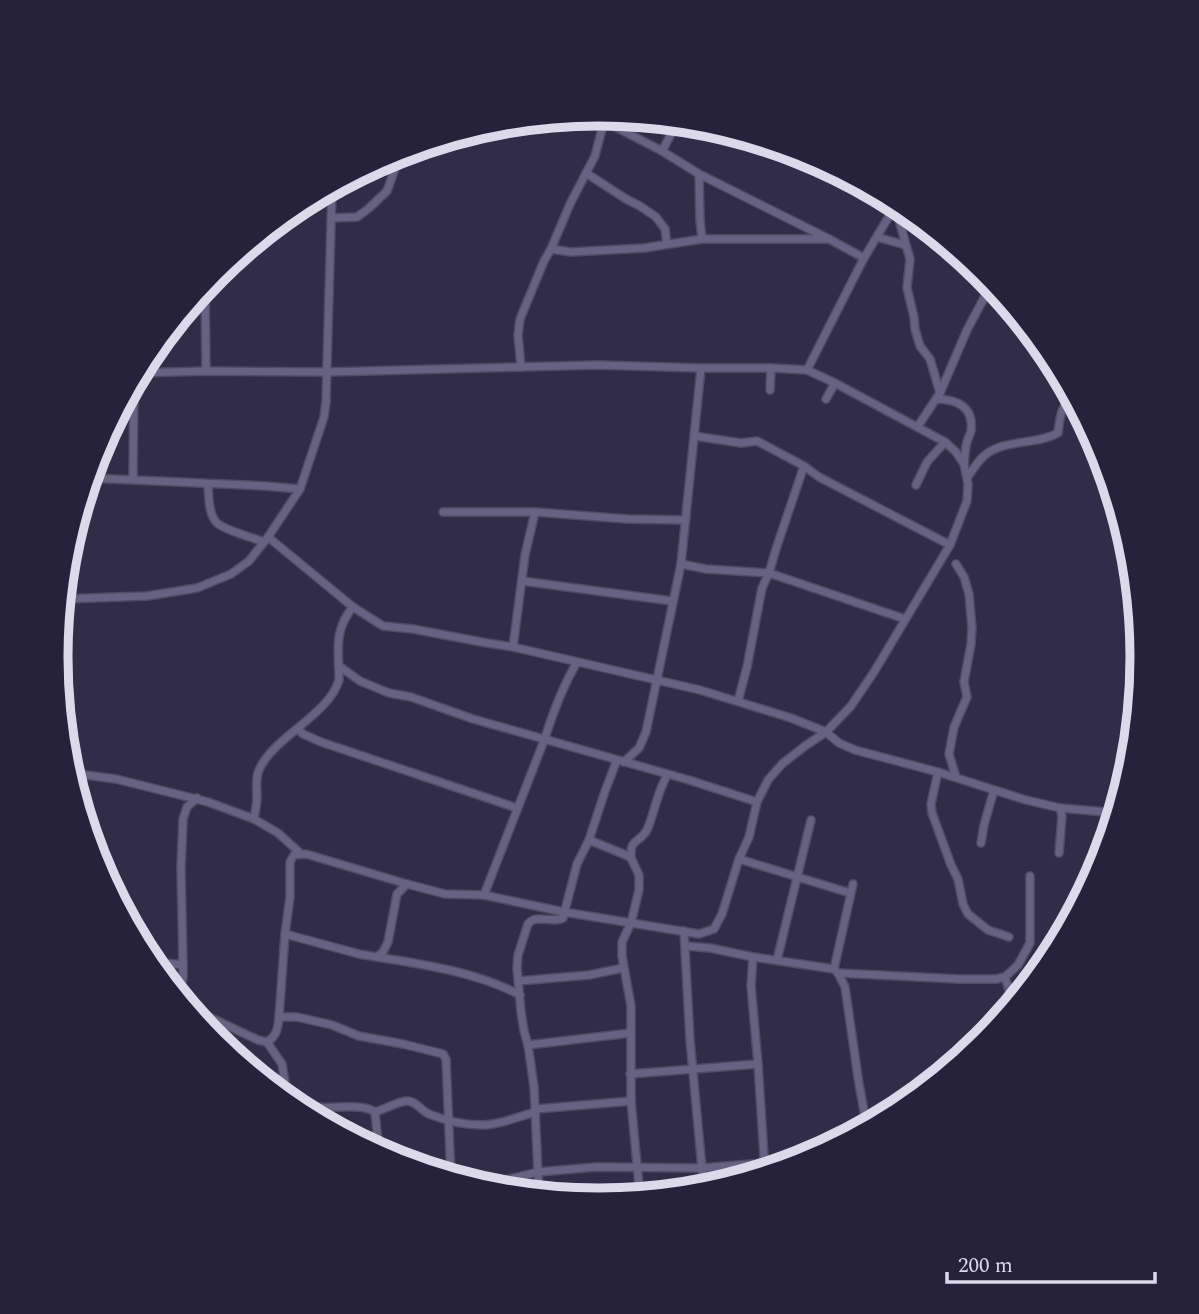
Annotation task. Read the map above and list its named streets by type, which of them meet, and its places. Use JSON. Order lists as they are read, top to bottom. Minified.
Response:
{"scale_bar":"200 m"}
